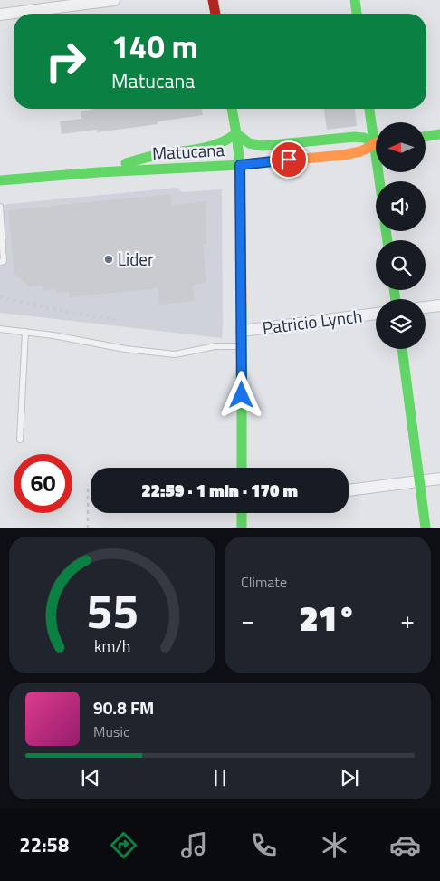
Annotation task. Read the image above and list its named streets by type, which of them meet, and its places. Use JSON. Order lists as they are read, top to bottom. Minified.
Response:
{"streets":{"main road":["Matucana"],"street":["Patricio Lynch"]},"places":["Lider"],"north":"left","page":{"turn":["140 m","Matucana"],"limit":"60","trip":"22:59 · 1 min · 170 m","tile":"Climate","heat":["−","21°","+"],"song":["90.8 FM","Music"],"tabs":"22:58","gauge":["55","km/h"]}}
